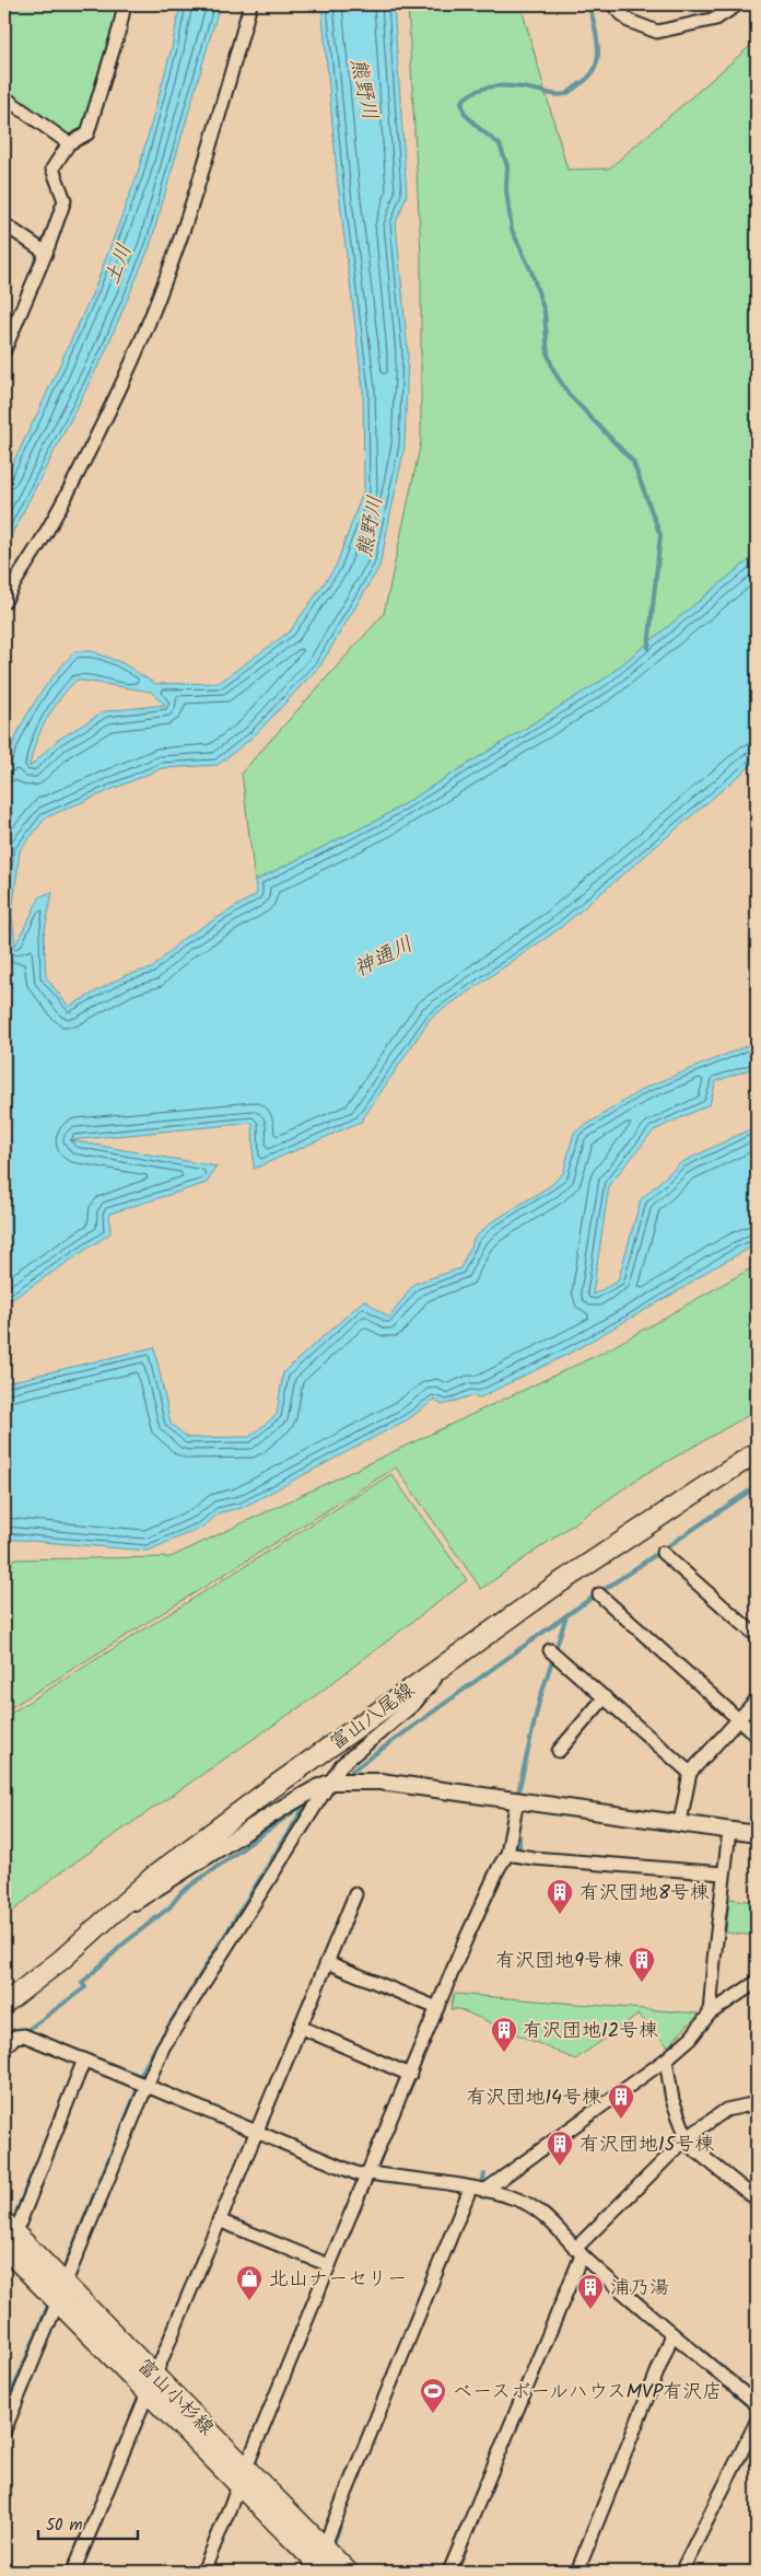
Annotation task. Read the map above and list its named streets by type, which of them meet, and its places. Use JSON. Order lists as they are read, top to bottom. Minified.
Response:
{"streets":{"main road":["富山八尾線","富山小杉線"]},"water":["熊野川","土川","神通川"],"places":{"building":["有沢団地8号棟","有沢団地9号棟","有沢団地12号棟","有沢団地14号棟","有沢団地15号棟","浦乃湯"],"shop":["北山ナーセリー"],"sports":["ベースボールハウスMVP有沢店"]},"scale_bar":"50 m"}
